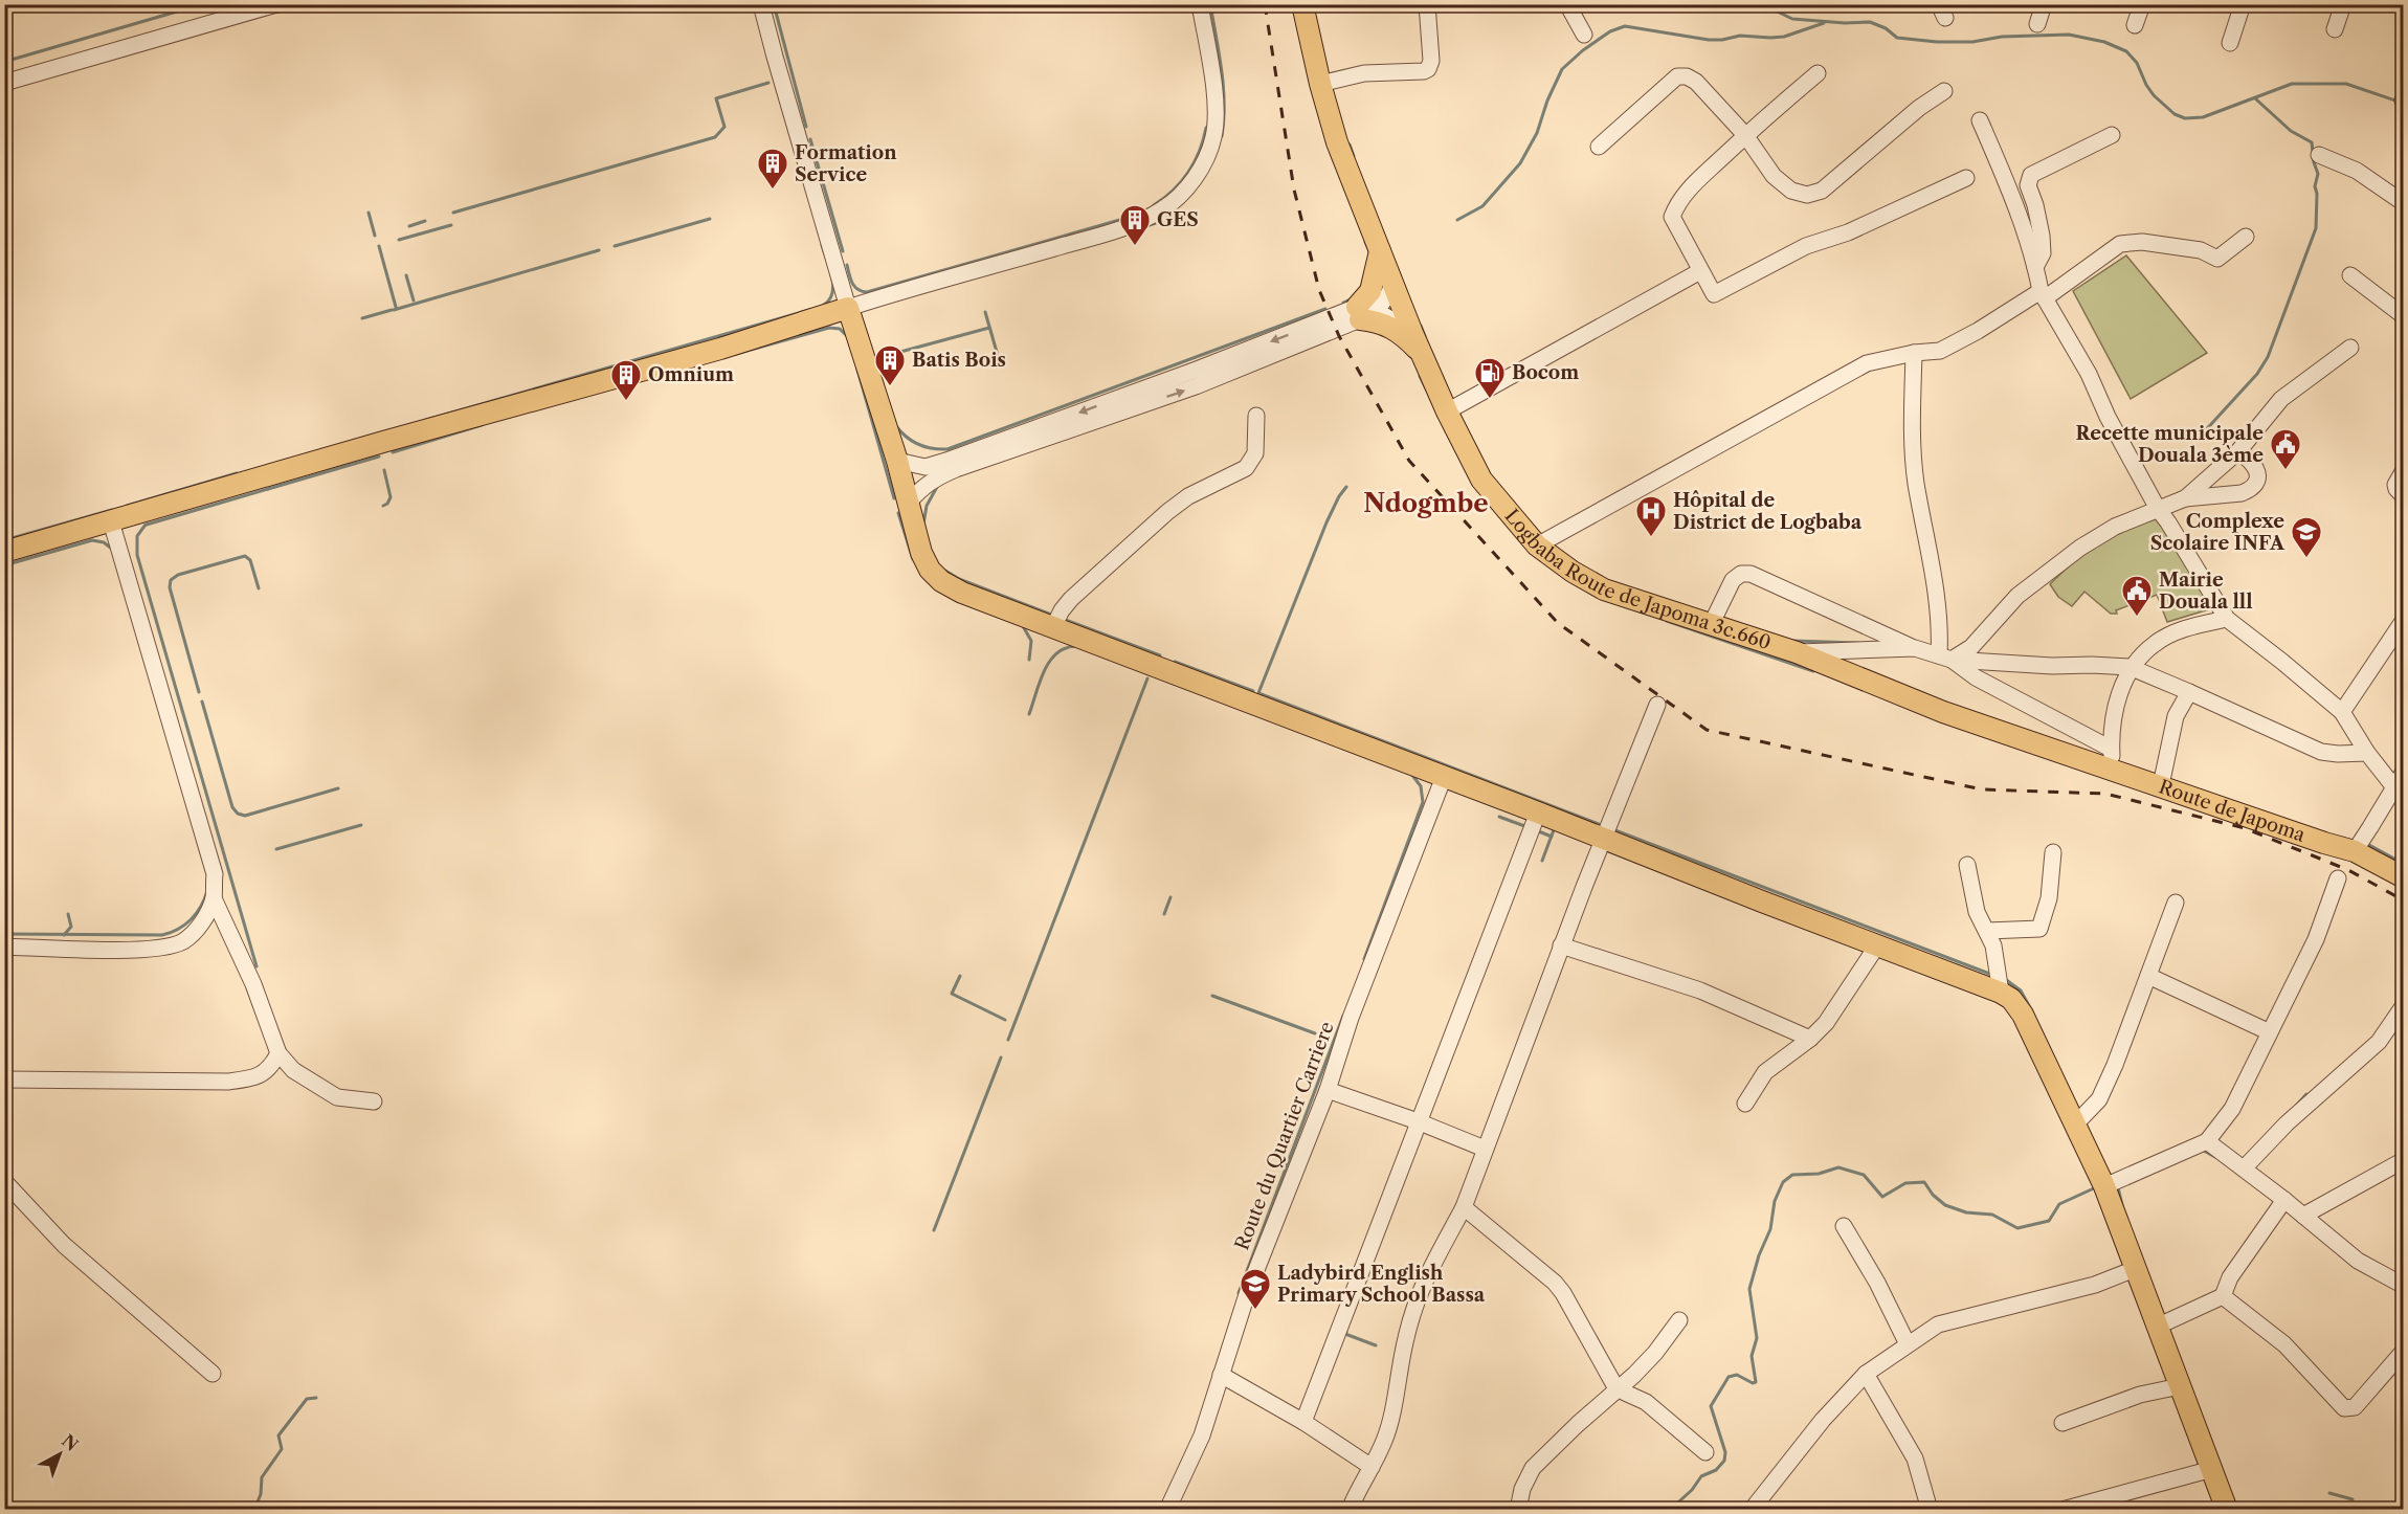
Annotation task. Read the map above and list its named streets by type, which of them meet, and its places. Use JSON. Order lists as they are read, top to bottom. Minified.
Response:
{"streets":{"main road":["Logbaba Route de Japoma 3c.660","Route de Japoma"],"street":["Route du Quartier Carriere"]},"crossings":[["Logbaba Route de Japoma 3c.660","Route de Japoma"]],"districts":["Ndogmbe"],"places":{"building":["Formation Service","GES","Batis Bois","Omnium"],"fuel station":["Bocom"],"public building":["Recette municipale Douala 3ème","Mairie Douala lll"],"hospital":["Hôpital de District de Logbaba"],"school or university":["Complexe Scolaire INFA","Ladybird English Primary School Bassa"]},"north":"top right"}
